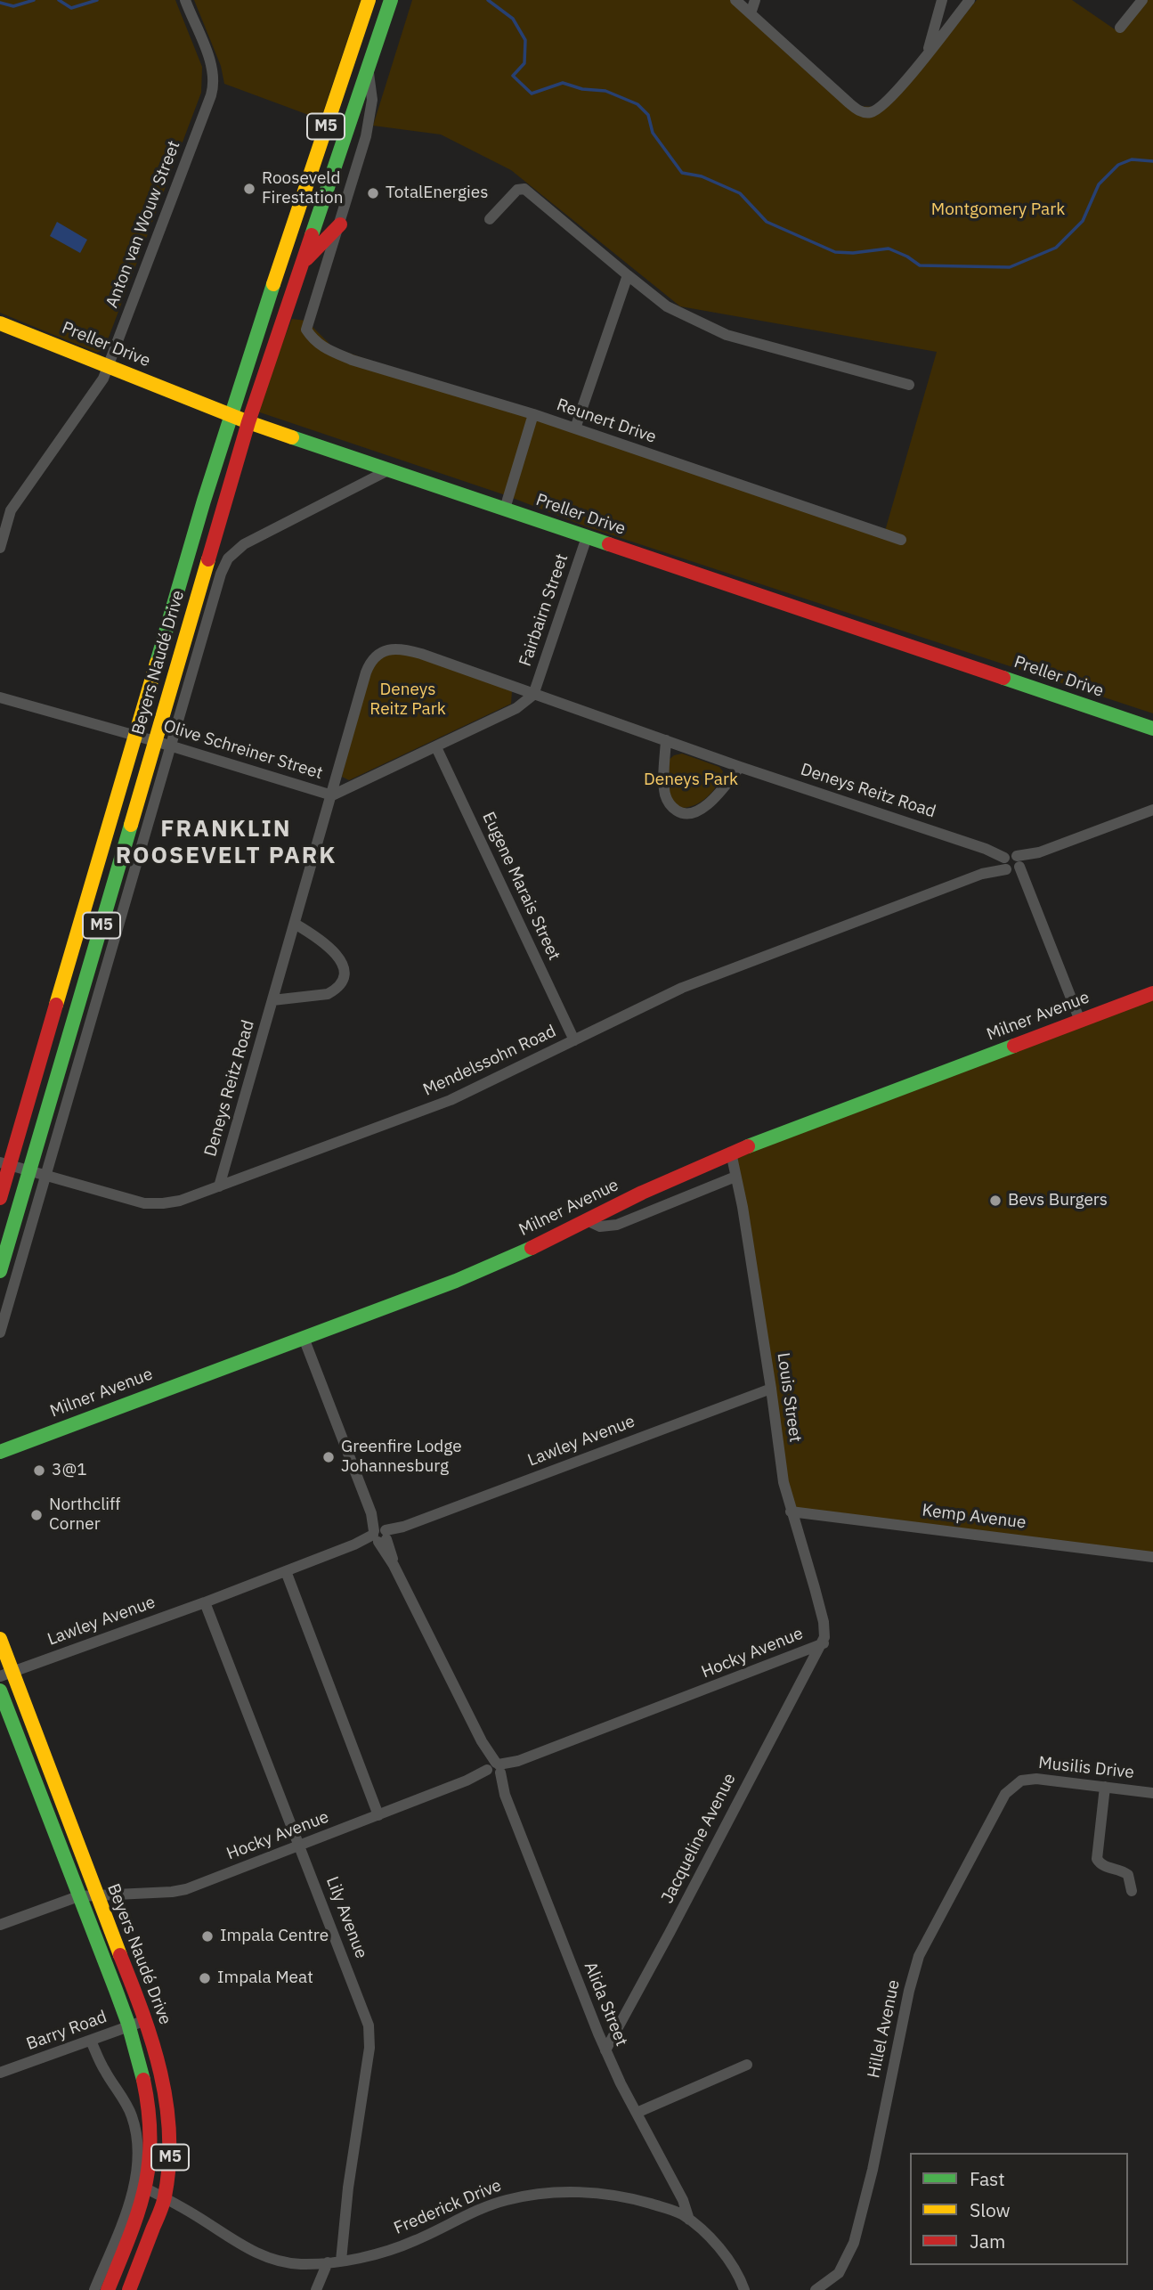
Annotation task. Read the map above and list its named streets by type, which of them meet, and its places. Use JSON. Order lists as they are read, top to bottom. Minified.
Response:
{"streets":{"main road":["M5","Preller Drive","Beyers Naudé Drive","Milner Avenue"],"street":["Anton van Wouw Street","Reunert Drive","Fairbairn Street","Olive Schreiner Street","Deneys Reitz Road","Eugene Marais Street","Mendelssohn Road","Louis Street","Lawley Avenue","Kemp Avenue","Hocky Avenue","Musilis Drive","Jacqueline Avenue","Lily Avenue","Alida Street","Hillel Avenue","Barry Road","Frederick Drive"]},"crossings":[["Anton van Wouw Street","Preller Drive"],["Preller Drive","Fairbairn Street"],["Preller Drive","Beyers Naudé Drive"],["Reunert Drive","Beyers Naudé Drive"],["Fairbairn Street","Deneys Reitz Road"],["Beyers Naudé Drive","Olive Schreiner Street"],["Beyers Naudé Drive","Mendelssohn Road"],["Beyers Naudé Drive","Lawley Avenue"],["Beyers Naudé Drive","Hocky Avenue"],["Beyers Naudé Drive","Barry Road"],["Beyers Naudé Drive","Frederick Drive"],["Olive Schreiner Street","Deneys Reitz Road"],["Deneys Reitz Road","Mendelssohn Road"],["Eugene Marais Street","Mendelssohn Road"],["Milner Avenue","Louis Street"],["Milner Avenue","Alida Street"],["Louis Street","Lawley Avenue"],["Louis Street","Kemp Avenue"],["Louis Street","Hocky Avenue"],["Louis Street","Jacqueline Avenue"],["Lawley Avenue","Lily Avenue"],["Lawley Avenue","Alida Street"],["Hocky Avenue","Jacqueline Avenue"],["Hocky Avenue","Lily Avenue"],["Hocky Avenue","Alida Street"],["Musilis Drive","Hillel Avenue"],["Jacqueline Avenue","Alida Street"],["Lily Avenue","Frederick Drive"],["Alida Street","Frederick Drive"]],"districts":["FRANKLIN ROOSEVELT PARK"],"parks":["Montgomery Park","Deneys Reitz Park","Deneys Park"],"places":["Rooseveld Firestation","TotalEnergies","Bevs Burgers","Greenfire Lodge Johannesburg","3@1","Northcliff Corner","Impala Centre","Impala Meat"],"legend":["Fast","Slow","Jam"]}
